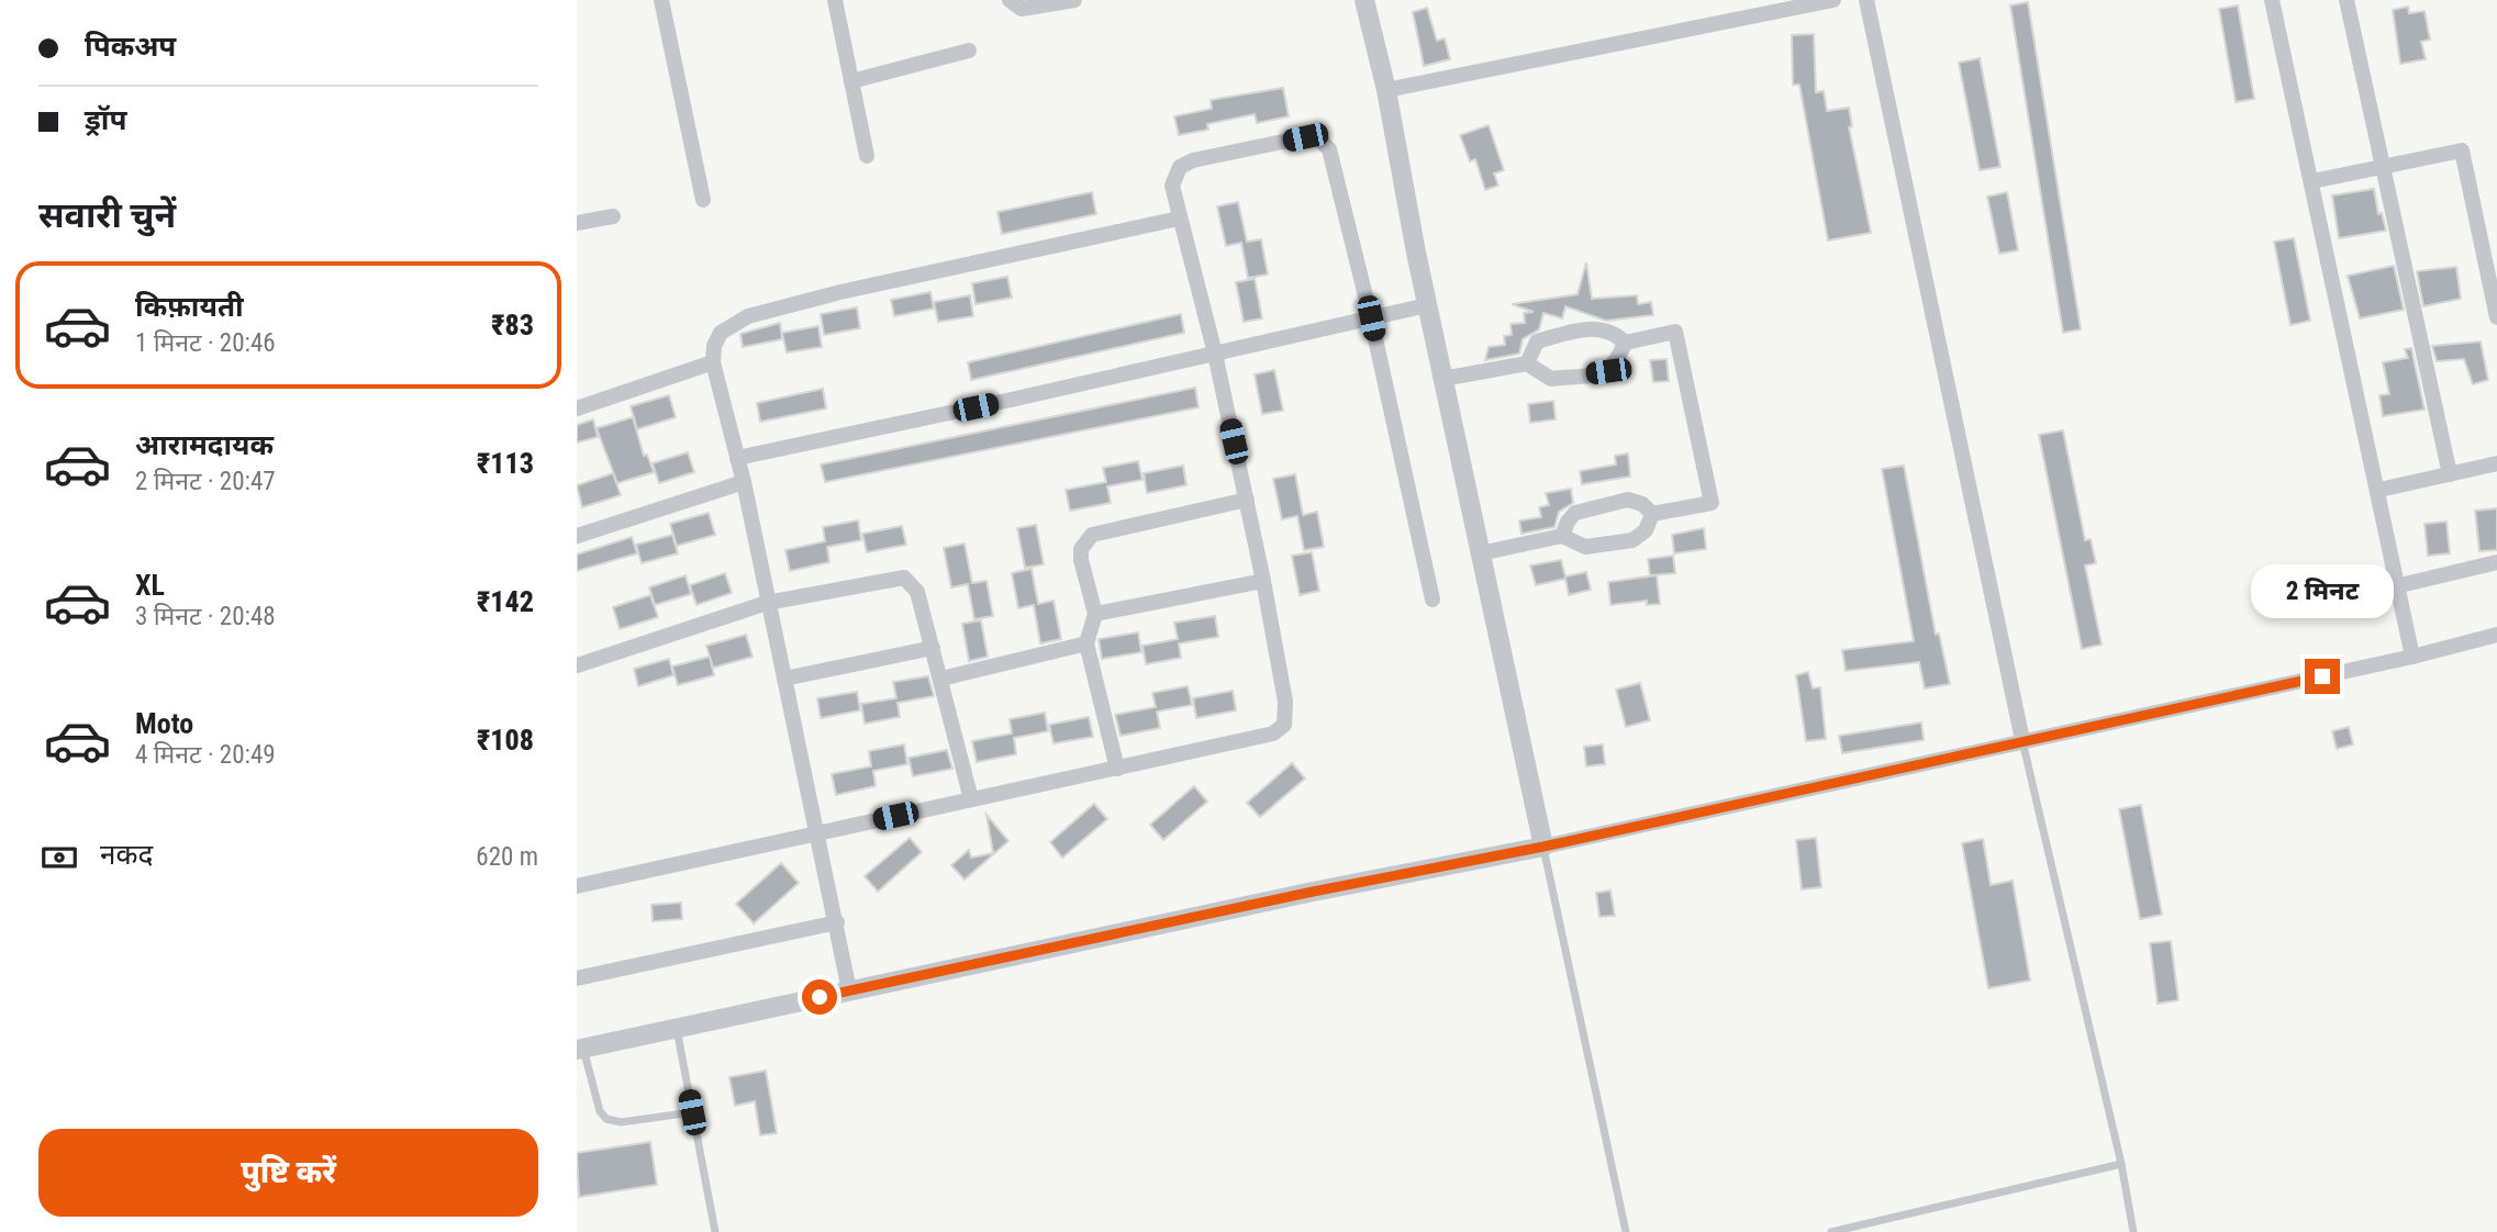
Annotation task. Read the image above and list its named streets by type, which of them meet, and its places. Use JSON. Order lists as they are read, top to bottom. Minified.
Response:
{"page":{"banner":["पिकअप","ड्रॉप"],"heading":"सवारी चुनें","list":[{"name":"किफ़ायती","note":"1 मिनट · 20:46","value":"₹83"},{"name":"आरामदायक","note":"2 मिनट · 20:47","value":"₹113"},{"name":"XL","note":"3 मिनट · 20:48","value":"₹142"},{"name":"Moto","note":"4 मिनट · 20:49","value":"₹108"}],"bubble":"2 मिनट","pay":["नकद","620 m"],"buttons":"पुष्टि करें"}}
